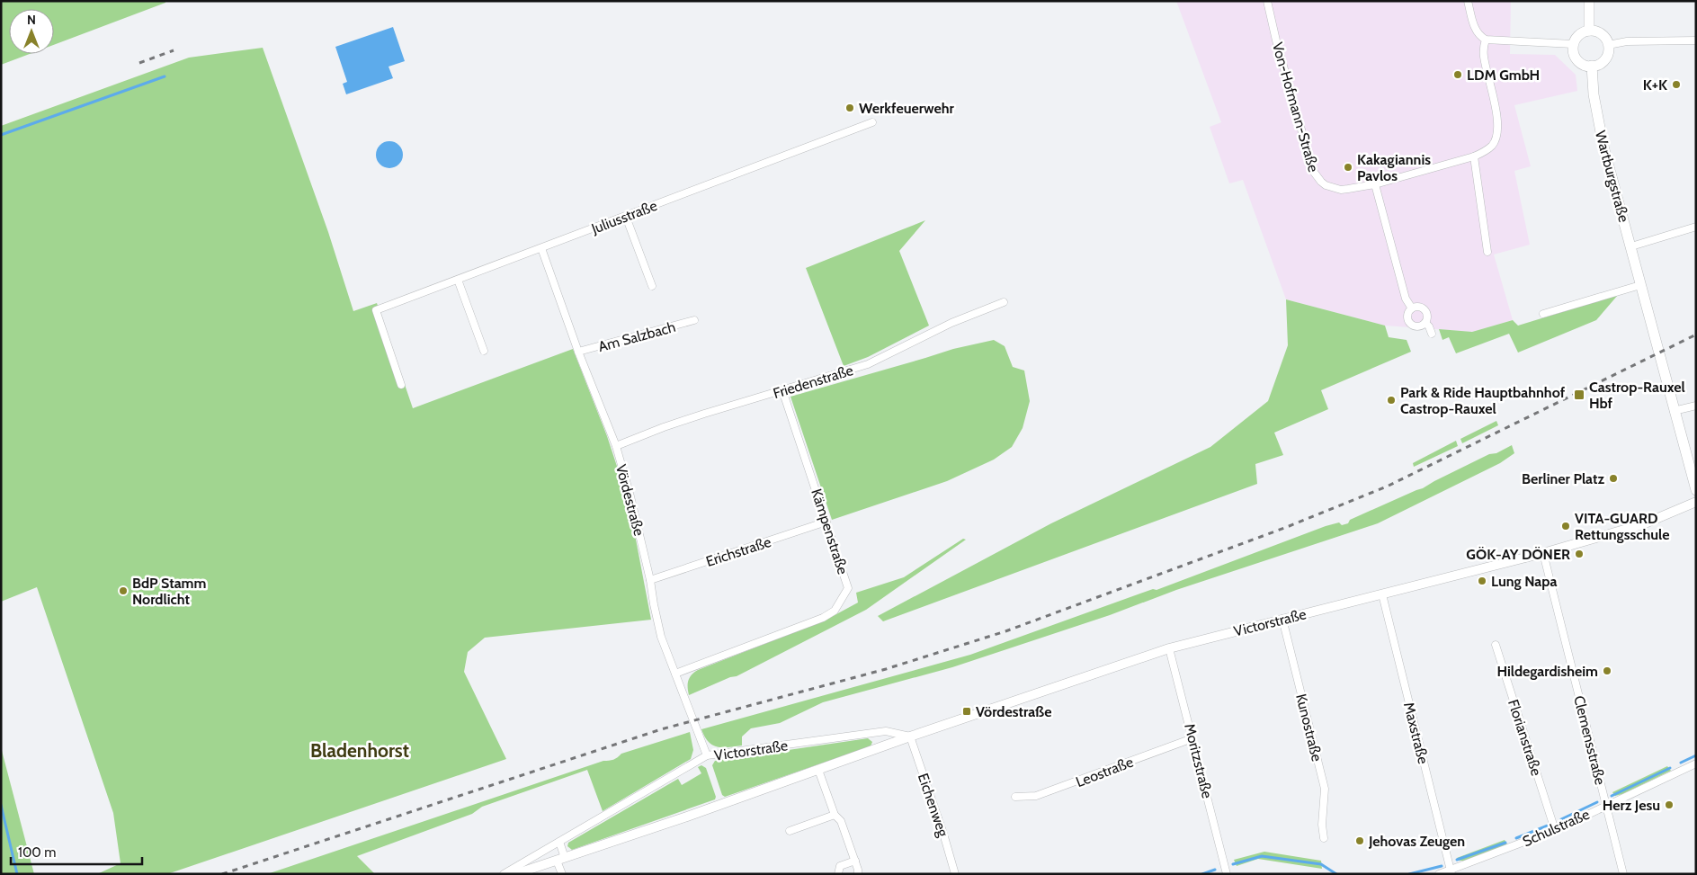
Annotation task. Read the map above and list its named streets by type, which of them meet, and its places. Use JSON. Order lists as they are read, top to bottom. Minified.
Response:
{"streets":{"main road":["Wartburgstraße"],"street":["Von-Hofmann-Straße","Juliusstraße","Am Salzbach","Friedenstraße","Vördestraße","Kämpenstraße","Erichstraße","Victorstraße","Kunostraße","Maxstraße","Florianstraße","Clemensstraße","Moritzstraße","Leostraße","Eichenweg","Schulstraße"]},"crossings":[["Juliusstraße","Vördestraße"],["Am Salzbach","Vördestraße"],["Friedenstraße","Vördestraße"],["Friedenstraße","Kämpenstraße"],["Vördestraße","Kämpenstraße"],["Vördestraße","Erichstraße"],["Vördestraße","Victorstraße"],["Kämpenstraße","Erichstraße"],["Victorstraße","Kunostraße"],["Victorstraße","Maxstraße"],["Victorstraße","Clemensstraße"],["Victorstraße","Moritzstraße"],["Victorstraße","Eichenweg"],["Maxstraße","Schulstraße"],["Florianstraße","Schulstraße"],["Clemensstraße","Schulstraße"],["Moritzstraße","Leostraße"]],"districts":["Bladenhorst"],"places":{"other":["LDM GmbH","K+K","Werkfeuerwehr","Kakagiannis Pavlos","Park & Ride Hauptbahnhof Castrop-Rauxel","Berliner Platz","VITA-GUARD Rettungsschule","GÖK-AY DÖNER","Lung Napa","BdP Stamm Nordlicht","Hildegardisheim","Herz Jesu","Jehovas Zeugen"],"transit":["Castrop-Rauxel Hbf","Vördestraße"]},"scale_bar":"100 m","north":"top"}
